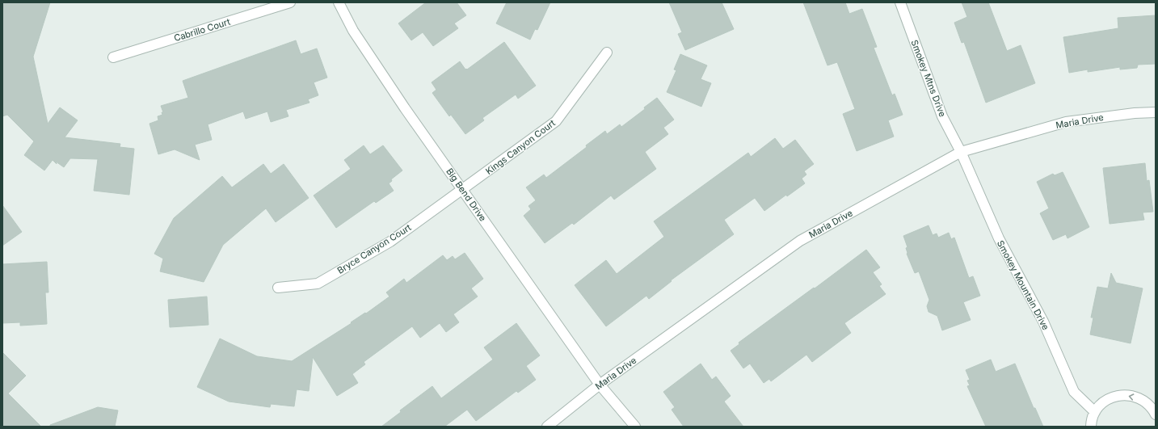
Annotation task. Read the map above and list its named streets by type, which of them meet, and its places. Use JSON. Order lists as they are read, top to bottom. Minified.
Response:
{"streets":{"street":["Cabrillo Court","Smokey Mtns Drive","Maria Drive","Kings Canyon Court","Big Bend Drive","Bryce Canyon Court","Smokey Mountain Drive"]},"crossings":[["Smokey Mtns Drive","Maria Drive"],["Smokey Mtns Drive","Smokey Mountain Drive"],["Maria Drive","Big Bend Drive"],["Maria Drive","Smokey Mountain Drive"],["Kings Canyon Court","Big Bend Drive"],["Kings Canyon Court","Bryce Canyon Court"],["Big Bend Drive","Bryce Canyon Court"]]}
